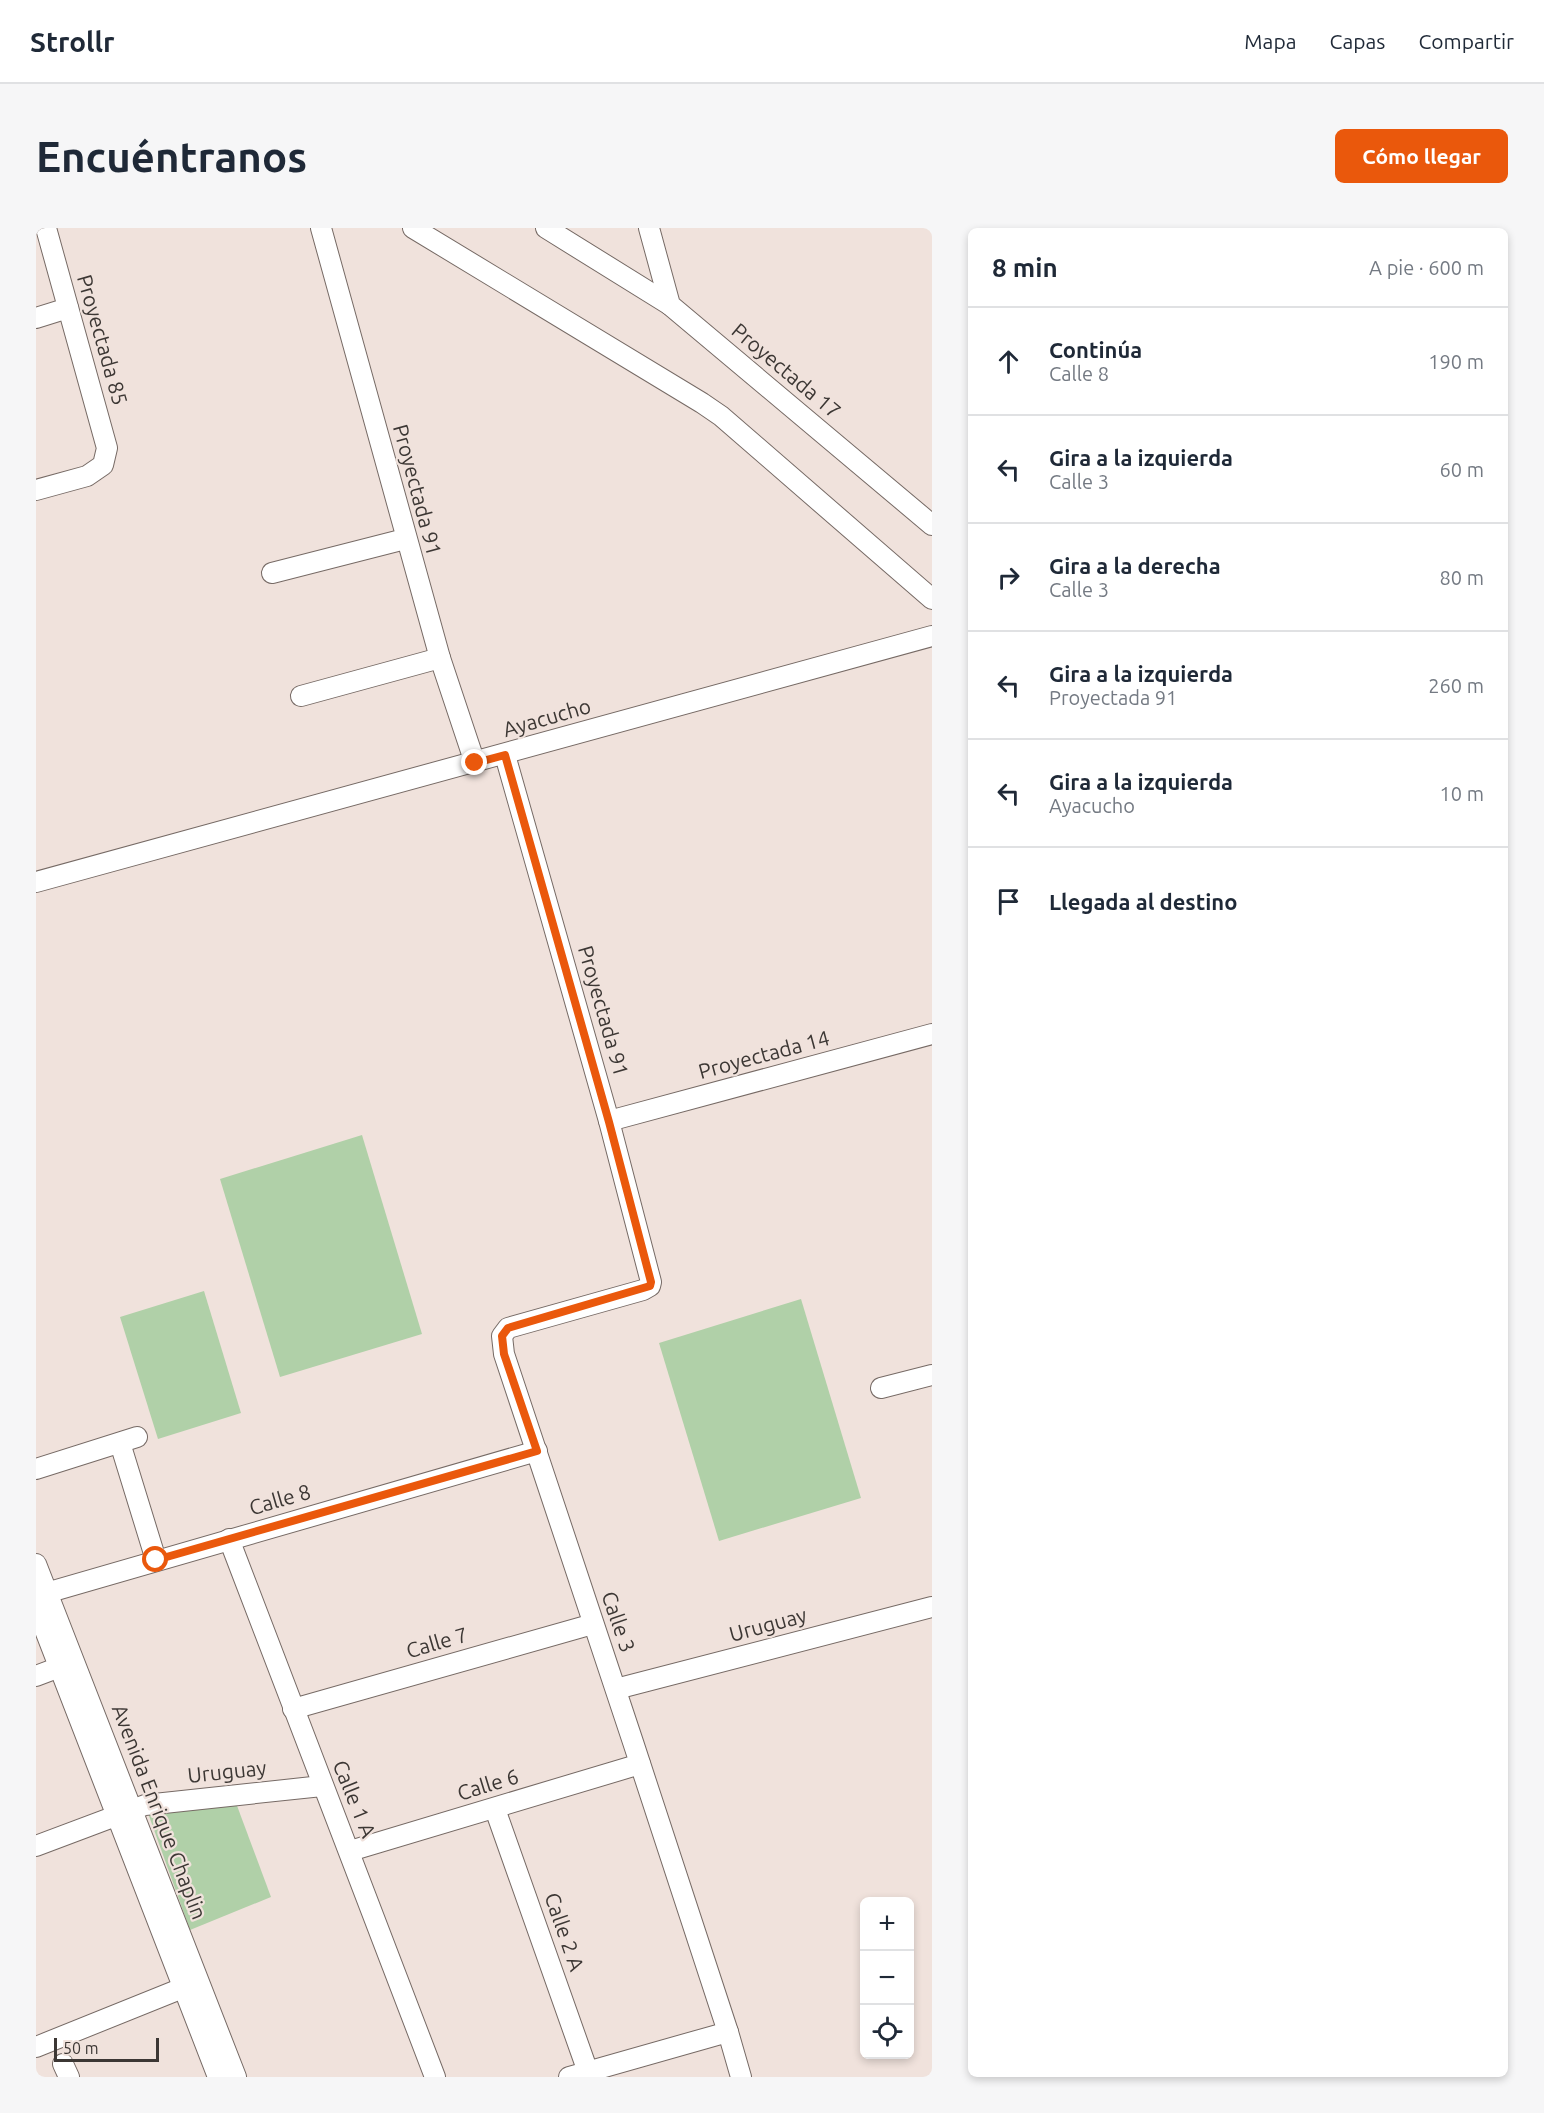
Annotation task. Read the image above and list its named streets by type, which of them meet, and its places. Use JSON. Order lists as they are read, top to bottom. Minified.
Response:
{"streets":{"street":["Proyectada 85","Proyectada 17","Proyectada 91","Ayacucho","Proyectada 14","Calle 8","Calle 3","Uruguay","Calle 7","Calle 6","Calle 1 A","Avenida Enrique Chaplin","Calle 2 A"]},"crossings":[["Proyectada 91","Ayacucho"],["Proyectada 91","Proyectada 14"],["Proyectada 91","Calle 3"],["Calle 8","Calle 3"],["Calle 8","Calle 1 A"],["Calle 8","Avenida Enrique Chaplin"],["Calle 3","Uruguay"],["Calle 3","Calle 7"],["Calle 3","Calle 6"],["Uruguay","Calle 1 A"],["Uruguay","Avenida Enrique Chaplin"],["Calle 7","Calle 1 A"],["Calle 6","Calle 1 A"],["Calle 6","Calle 2 A"]],"scale_bar":"50 m","page":{"header":"Strollr","nav":["Mapa","Capas","Compartir"],"buttons":"Cómo llegar","title":"Encuéntranos","heading":["8 min","A pie · 600 m"],"list":[["Continúa","Calle 8","190 m"],["Gira a la izquierda","Calle 3","60 m"],["Gira a la derecha","Calle 3","80 m"],["Gira a la izquierda","Proyectada 91","260 m"],["Gira a la izquierda","Ayacucho","10 m"],"Llegada al destino"],"map_buttons":["+","−"],"scale":"50 m"}}
